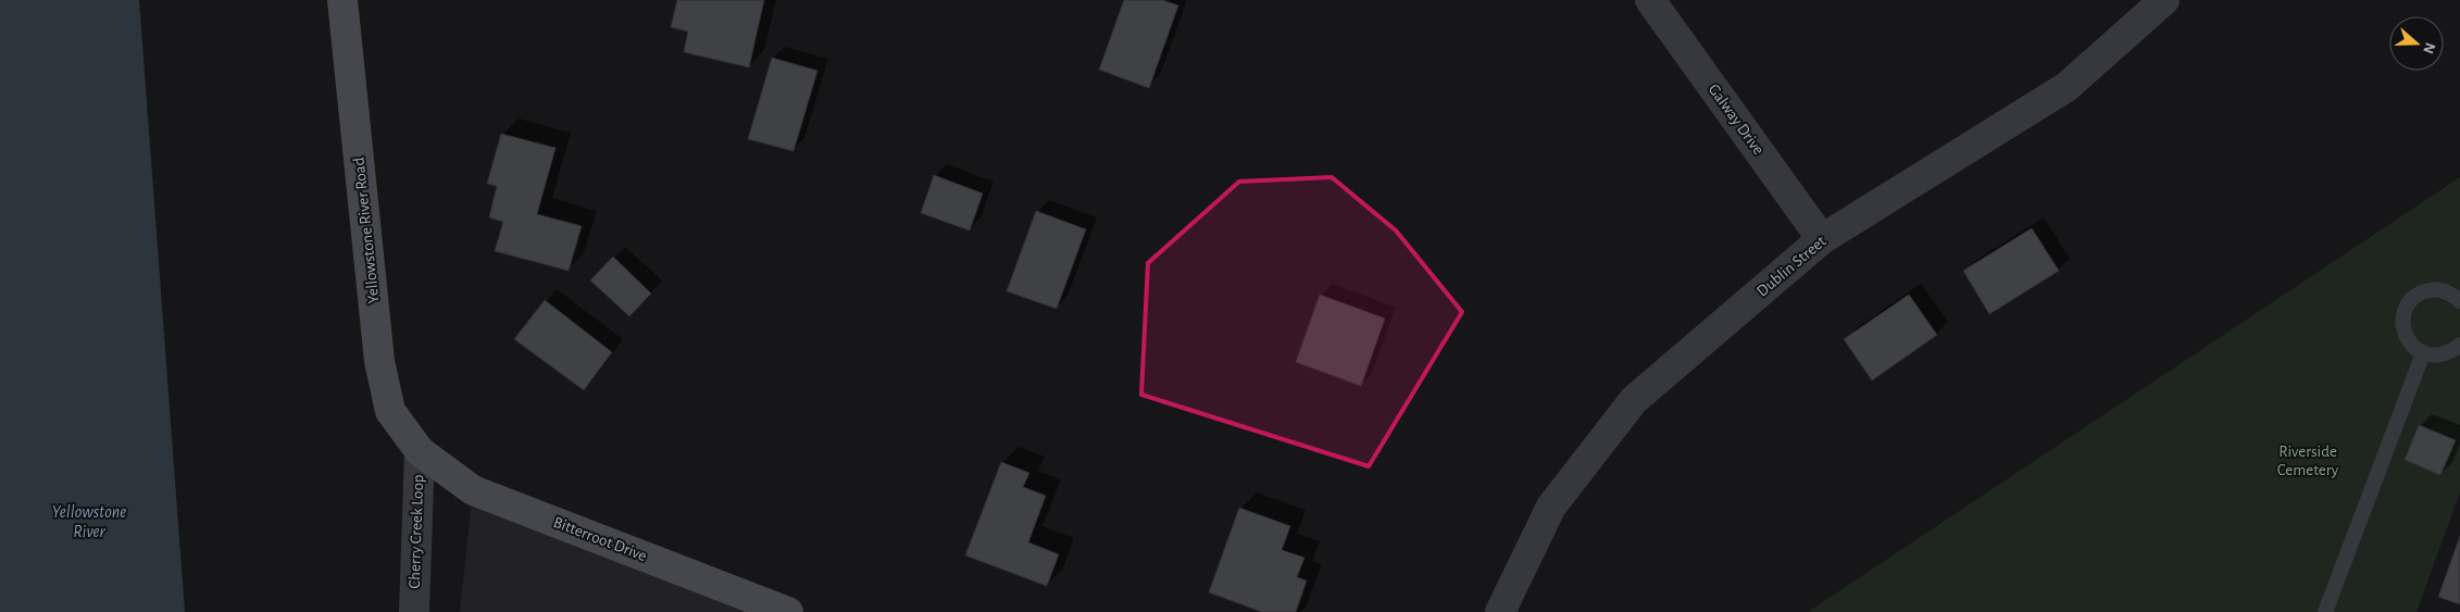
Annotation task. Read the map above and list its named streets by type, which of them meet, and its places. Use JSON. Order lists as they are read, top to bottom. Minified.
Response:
{"streets":{"street":["Galway Drive","Yellowstone River Road","Dublin Street","Cherry Creek Loop","Bitterroot Drive"]},"crossings":[["Galway Drive","Dublin Street"],["Yellowstone River Road","Cherry Creek Loop"],["Yellowstone River Road","Bitterroot Drive"],["Cherry Creek Loop","Bitterroot Drive"]],"water":["Yellowstone River"],"parks":["Riverside Cemetery"],"north":"right"}
